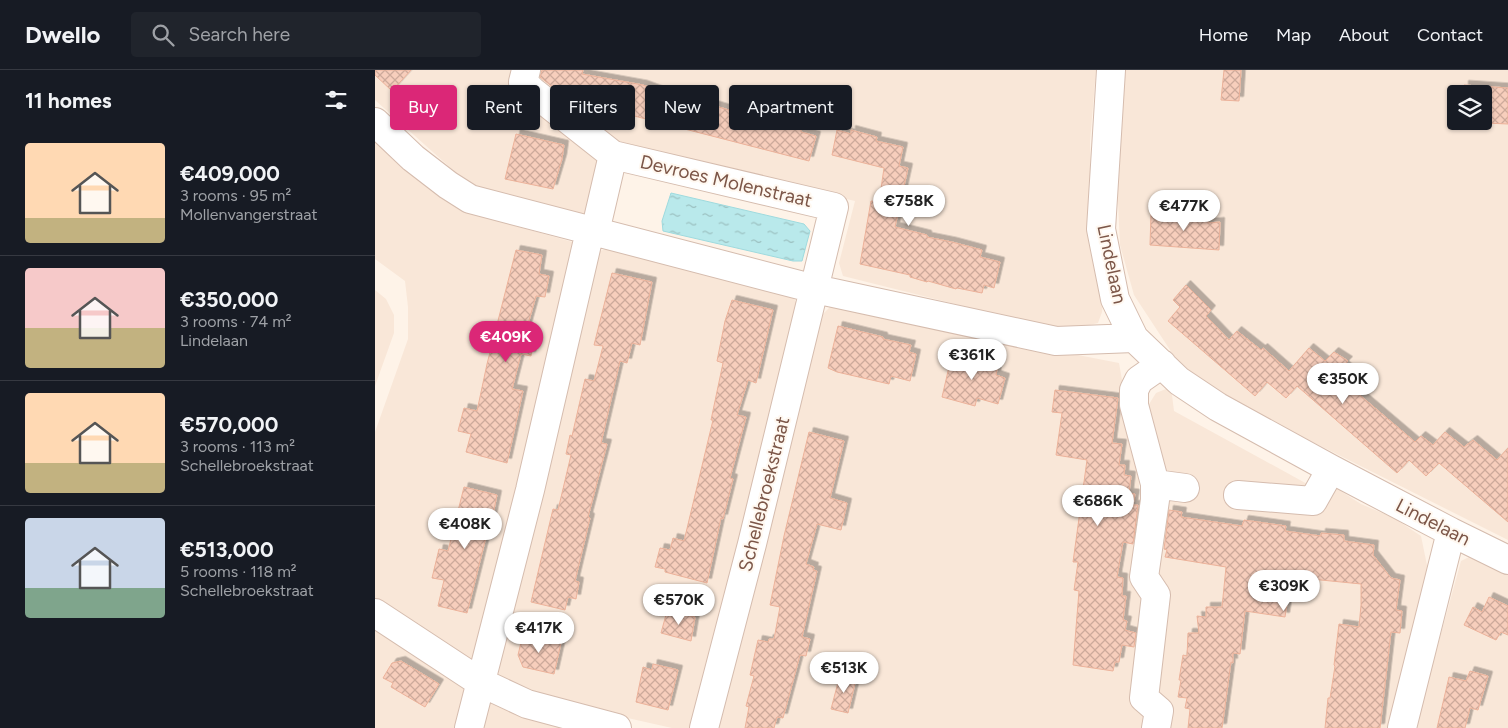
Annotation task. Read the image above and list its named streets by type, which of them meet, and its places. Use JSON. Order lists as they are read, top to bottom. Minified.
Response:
{"streets":{"street":["Devroes Molenstraat","Lindelaan","Schellebroekstraat"]},"crossings":[["Devroes Molenstraat","Schellebroekstraat"]],"page":{"header":"Dwello","search":"Search here","nav":["Home","Map","About","Contact"],"heading":"11 homes","chip":["Buy","Rent","Filters","New","Apartment"],"list":[{"name":"€409,000","note":"3 rooms · 95 m² · Mollenvangerstraat"},{"name":"€350,000","note":"3 rooms · 74 m² · Lindelaan"},{"name":"€570,000","note":"3 rooms · 113 m² · Schellebroekstraat"},{"name":"€513,000","note":"5 rooms · 118 m² · Schellebroekstraat"}],"price":["€758K","€477K","€409K","€361K","€350K","€686K","€408K","€309K","€570K","€417K","€513K"]}}
